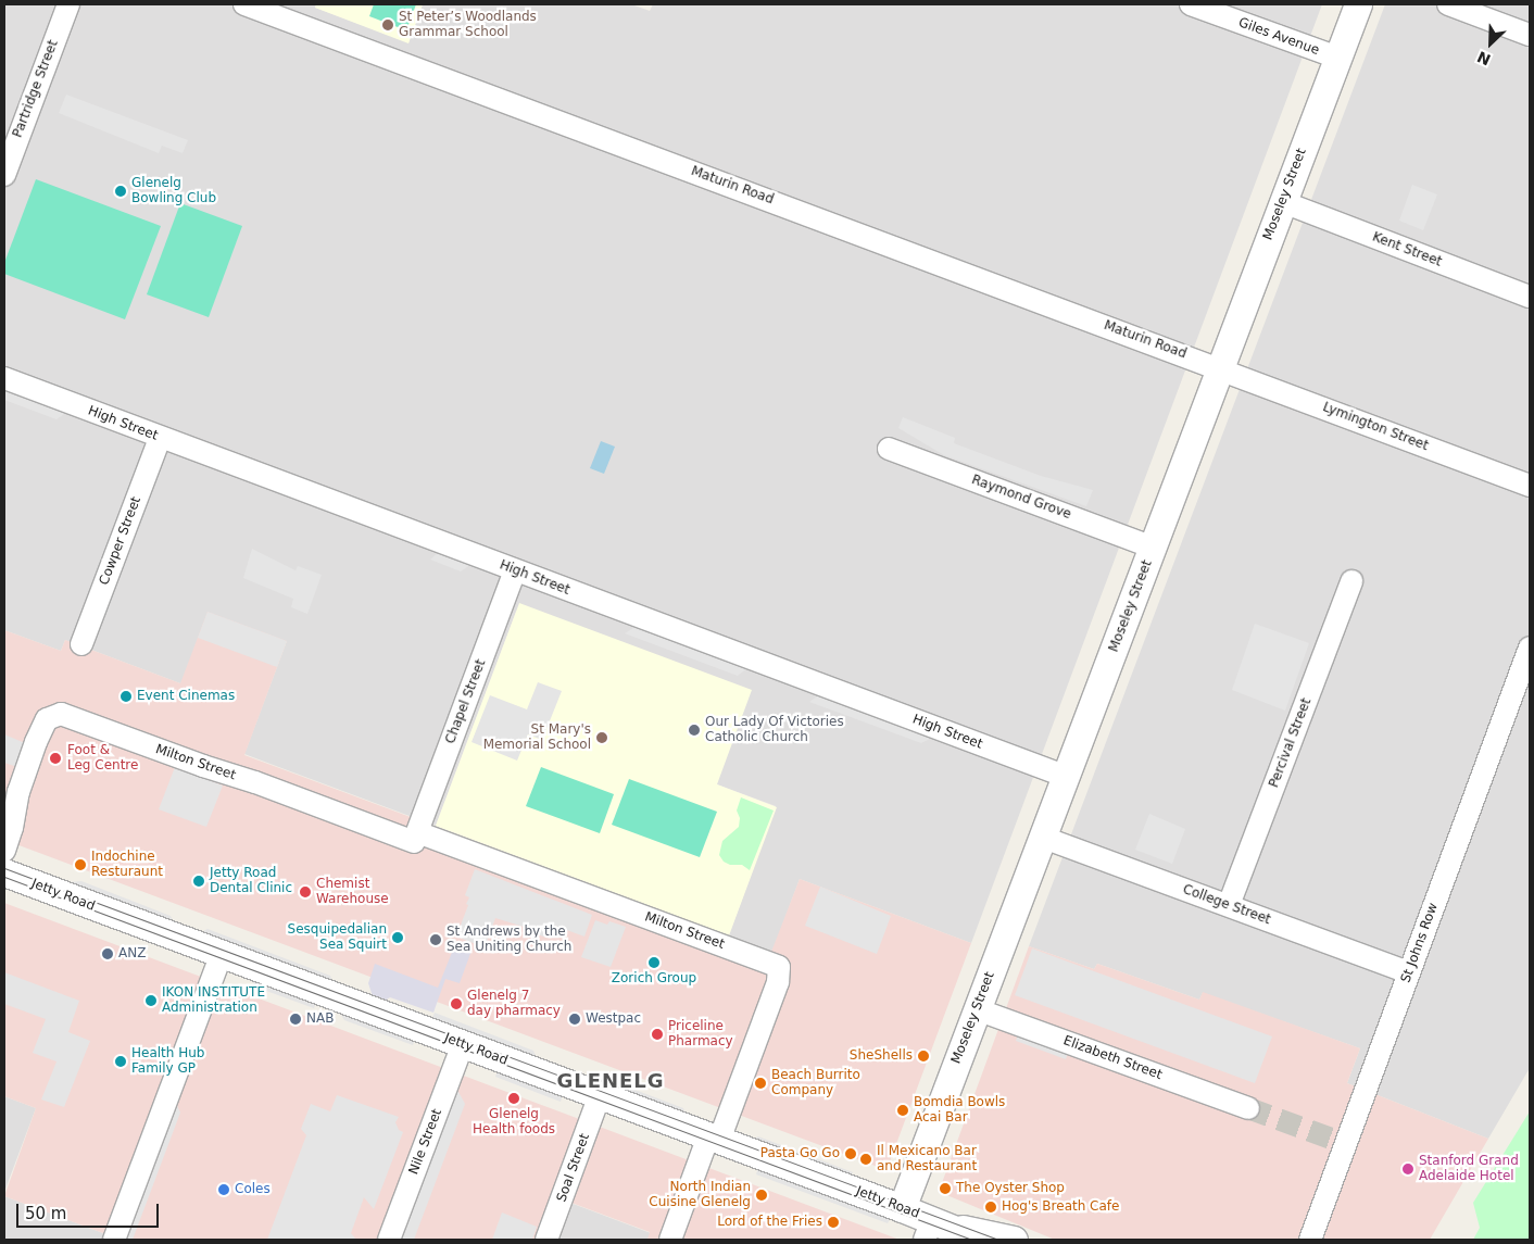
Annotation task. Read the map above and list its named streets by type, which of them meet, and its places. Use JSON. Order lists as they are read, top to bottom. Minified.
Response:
{"streets":{"street":["Giles Avenue","Partridge Street","Maturin Road","Moseley Street","Kent Street","High Street","Lymington Street","Raymond Grove","Cowper Street","Chapel Street","Percival Street","Milton Street","Jetty Road","College Street","St Johns Row","Elizabeth Street","Nile Street","Soal Street"]},"crossings":[["Giles Avenue","Moseley Street"],["Maturin Road","Moseley Street"],["Maturin Road","Lymington Street"],["Moseley Street","Kent Street"],["Moseley Street","High Street"],["Moseley Street","Lymington Street"],["Moseley Street","Raymond Grove"],["Moseley Street","Jetty Road"],["Moseley Street","College Street"],["Moseley Street","Elizabeth Street"],["High Street","Cowper Street"],["High Street","Chapel Street"],["Chapel Street","Milton Street"],["Percival Street","College Street"],["Milton Street","Jetty Road"],["Jetty Road","Nile Street"],["Jetty Road","Soal Street"],["College Street","St Johns Row"]],"districts":["GLENELG"],"places":["St Peter’s Woodlands Grammar School","Glenelg Bowling Club","Event Cinemas","Our Lady Of Victories Catholic Church","St Mary's Memorial School","Foot & Leg Centre","Indochine Resturaunt","Jetty Road Dental Clinic","Chemist Warehouse","Sesquipedalian Sea Squirt","St Andrews by the Sea Uniting Church","ANZ","Zorich Group","IKON INSTITUTE Administration","Glenelg 7 day pharmacy","NAB","Westpac","Priceline Pharmacy","SheShells","Health Hub Family GP","Beach Burrito Company","Glenelg Health foods","Bomdia Bowls Acai Bar","Pasta Go Go","Il Mexicano Bar and Restaurant","Stanford Grand Adelaide Hotel","The Oyster Shop","Coles","North Indian Cuisine Glenelg","Hog's Breath Cafe","Lord of the Fries"],"scale_bar":"50 m","north":"bottom left"}
